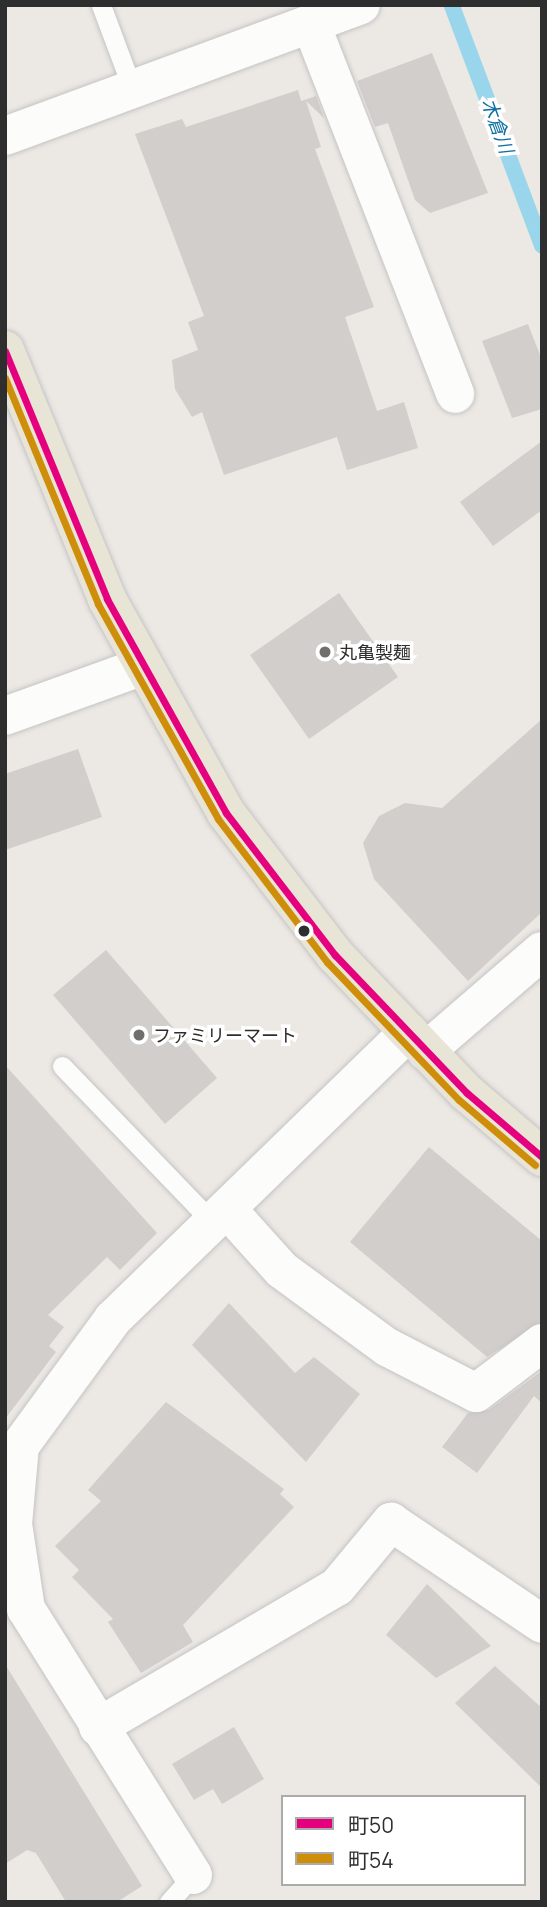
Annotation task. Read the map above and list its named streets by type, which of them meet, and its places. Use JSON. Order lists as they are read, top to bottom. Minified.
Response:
{"water":["木倉川"],"places":["丸亀製麺","ファミリーマート"],"lines":["transit line 町50","transit line 町54"],"legend":["町50","町54"]}
